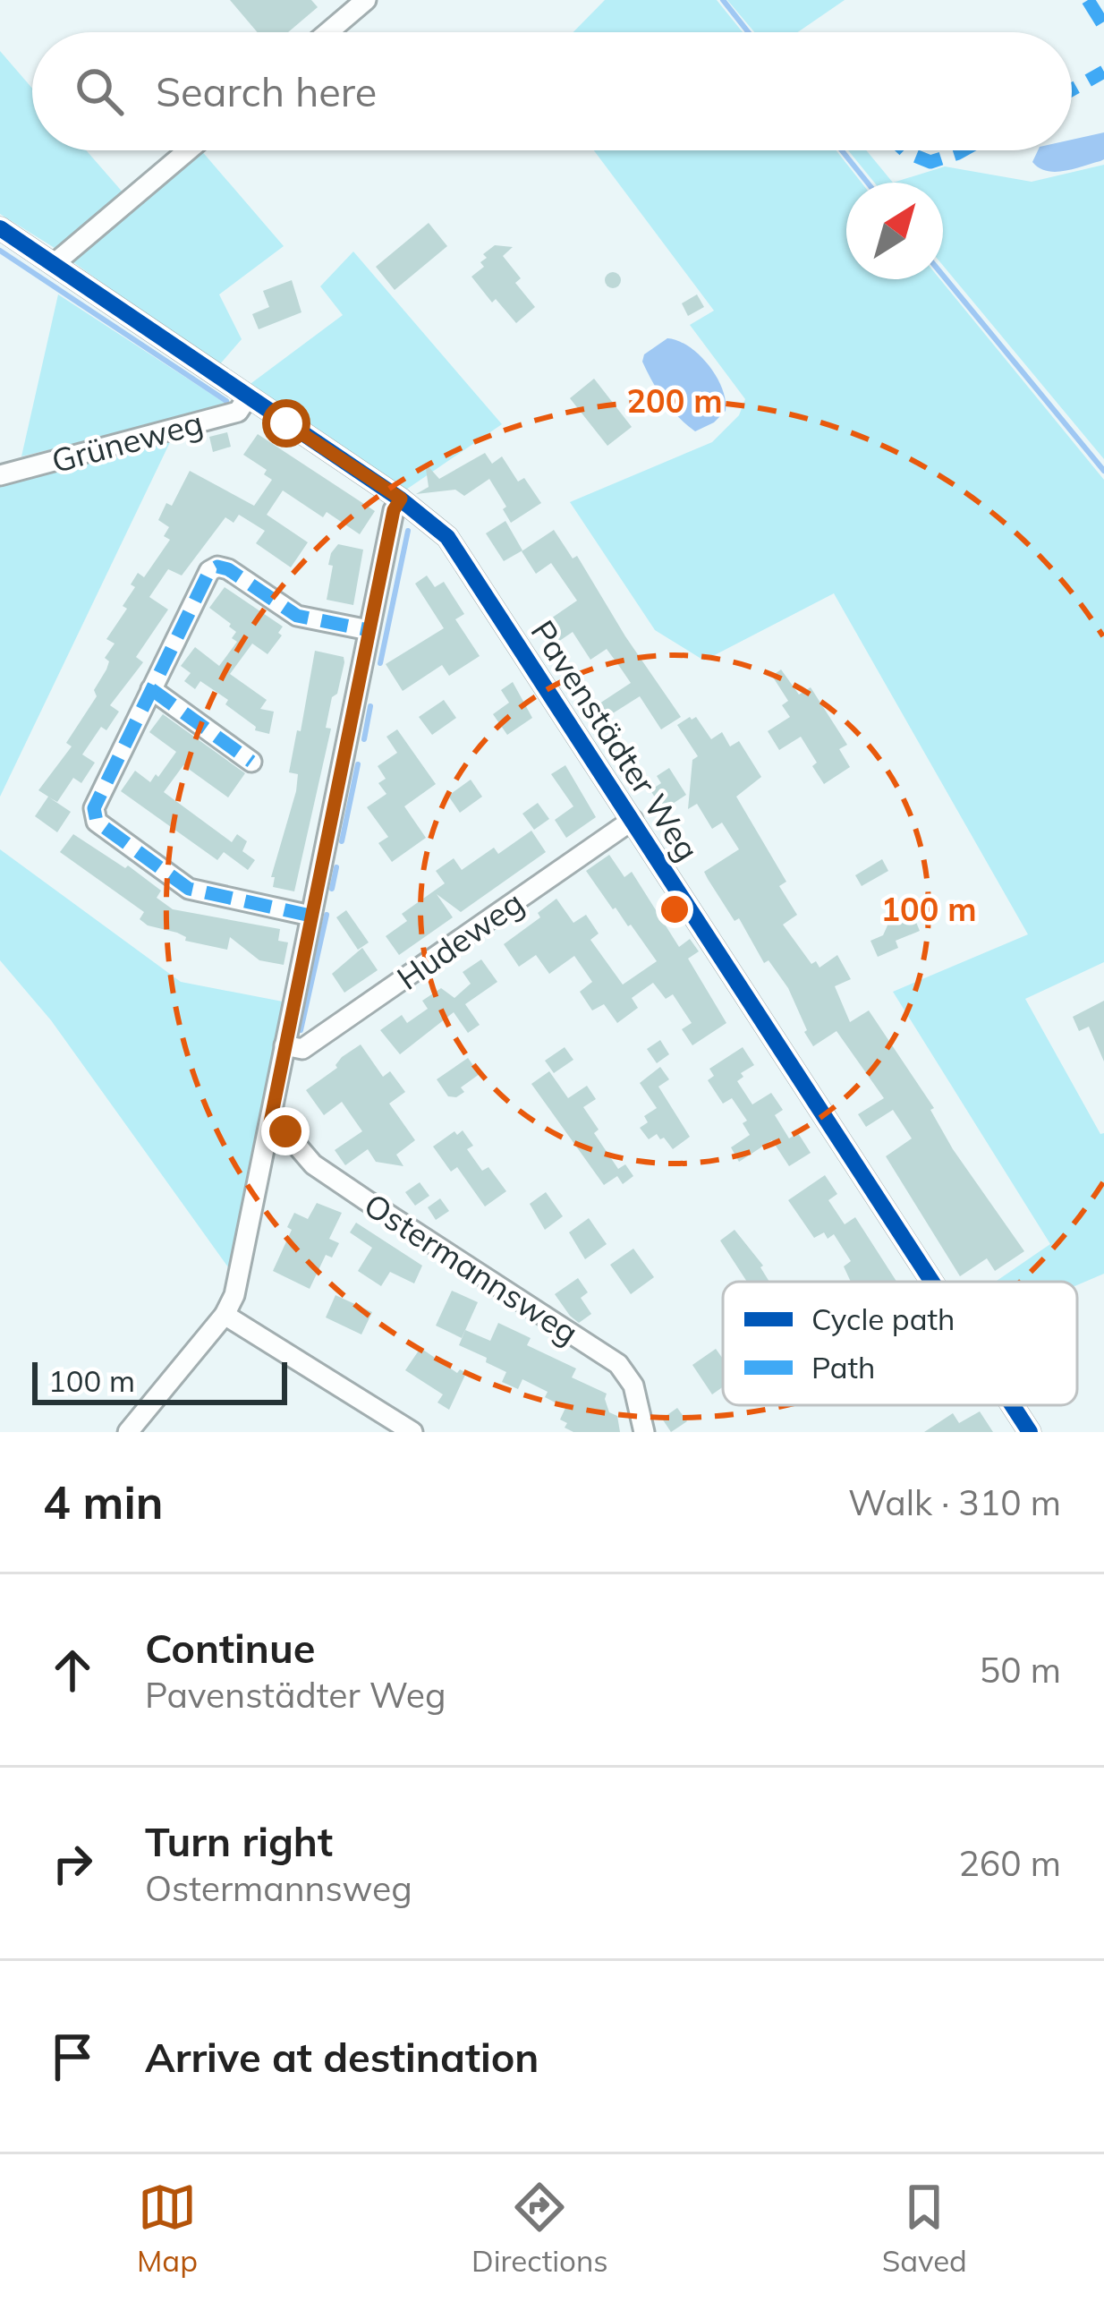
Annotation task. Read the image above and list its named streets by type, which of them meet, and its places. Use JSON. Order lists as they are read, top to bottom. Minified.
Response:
{"streets":{"street":["Grüneweg","Pavenstädter Weg","Hudeweg","Ostermannsweg"]},"crossings":[["Grüneweg","Pavenstädter Weg"],["Pavenstädter Weg","Hudeweg"]],"legend":["Cycle path","Path"],"scale_bar":"100 m","north":"top right","page":{"search":"Search here","scale":"100 m","heading":["4 min","Walk · 310 m"],"list":[["Continue","Pavenstädter Weg","50 m"],["Turn right","Ostermannsweg","260 m"],"Arrive at destination"],"nav":["Map","Directions","Saved"]},"rings":["200 m","100 m"]}
